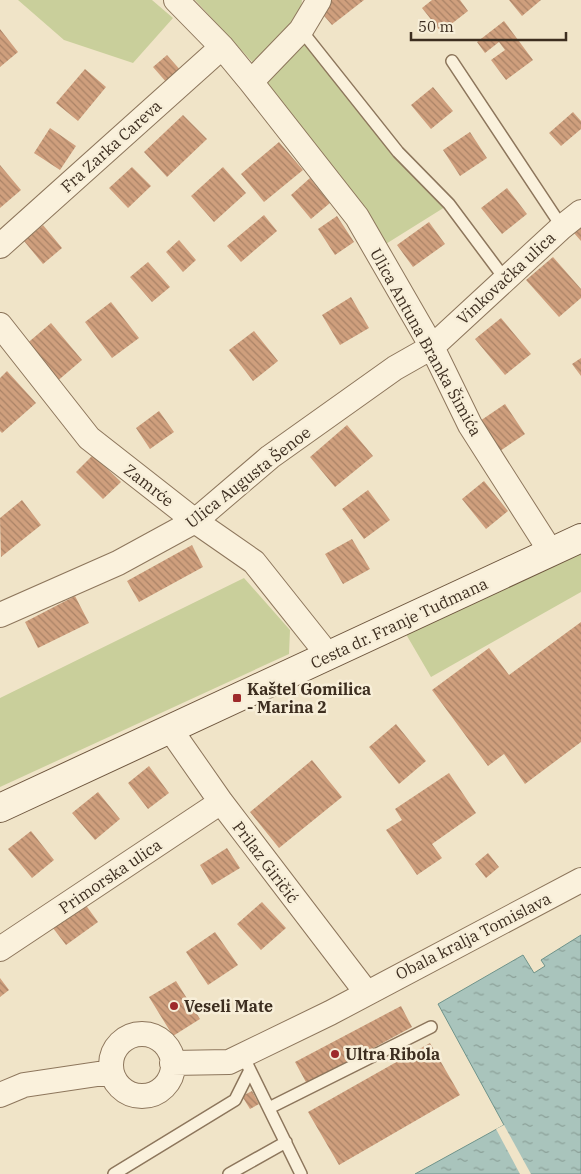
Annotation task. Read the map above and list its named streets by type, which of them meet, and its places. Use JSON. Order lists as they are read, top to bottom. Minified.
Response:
{"streets":{"main road":["Cesta dr. Franje Tuđmana"],"street":["Fra Zarka Careva","Vinkovačka ulica","Ulica Antuna Branka Šimića","Ulica Augusta Šenoe","Zamrće","Prilaz Giričić","Primorska ulica","Obala kralja Tomislava"]},"crossings":[["Fra Zarka Careva","Ulica Antuna Branka Šimića"],["Vinkovačka ulica","Ulica Antuna Branka Šimića"],["Vinkovačka ulica","Ulica Augusta Šenoe"],["Ulica Antuna Branka Šimića","Ulica Augusta Šenoe"],["Ulica Antuna Branka Šimića","Cesta dr. Franje Tuđmana"],["Ulica Augusta Šenoe","Zamrće"],["Zamrće","Cesta dr. Franje Tuđmana"],["Cesta dr. Franje Tuđmana","Prilaz Giričić"],["Prilaz Giričić","Primorska ulica"],["Prilaz Giričić","Obala kralja Tomislava"]],"places":{"transit":["Kaštel Gomilica - Marina 2"],"other":["Veseli Mate","Ultra Ribola"]},"scale_bar":"50 m"}
